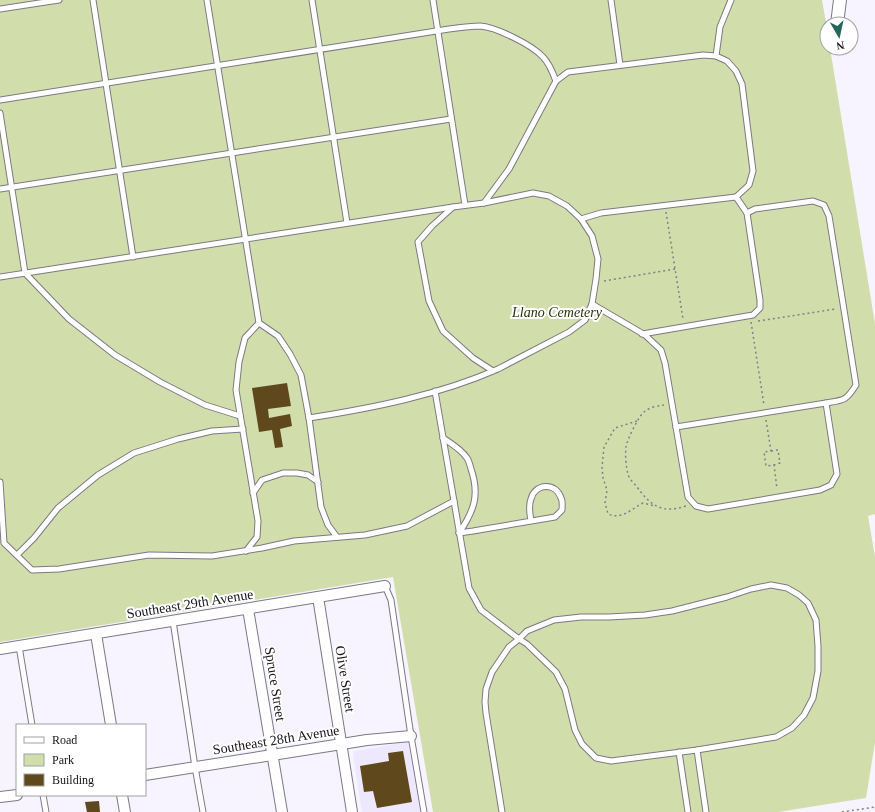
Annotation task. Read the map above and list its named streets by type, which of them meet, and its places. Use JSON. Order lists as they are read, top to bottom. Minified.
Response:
{"streets":{"street":["Southeast 29th Avenue","Olive Street","Spruce Street","Southeast 28th Avenue"]},"crossings":[["Southeast 29th Avenue","Olive Street"],["Southeast 29th Avenue","Spruce Street"],["Olive Street","Southeast 28th Avenue"],["Spruce Street","Southeast 28th Avenue"]],"parks":["Llano Cemetery"],"legend":["Road","Park","Building"],"north":"bottom"}
